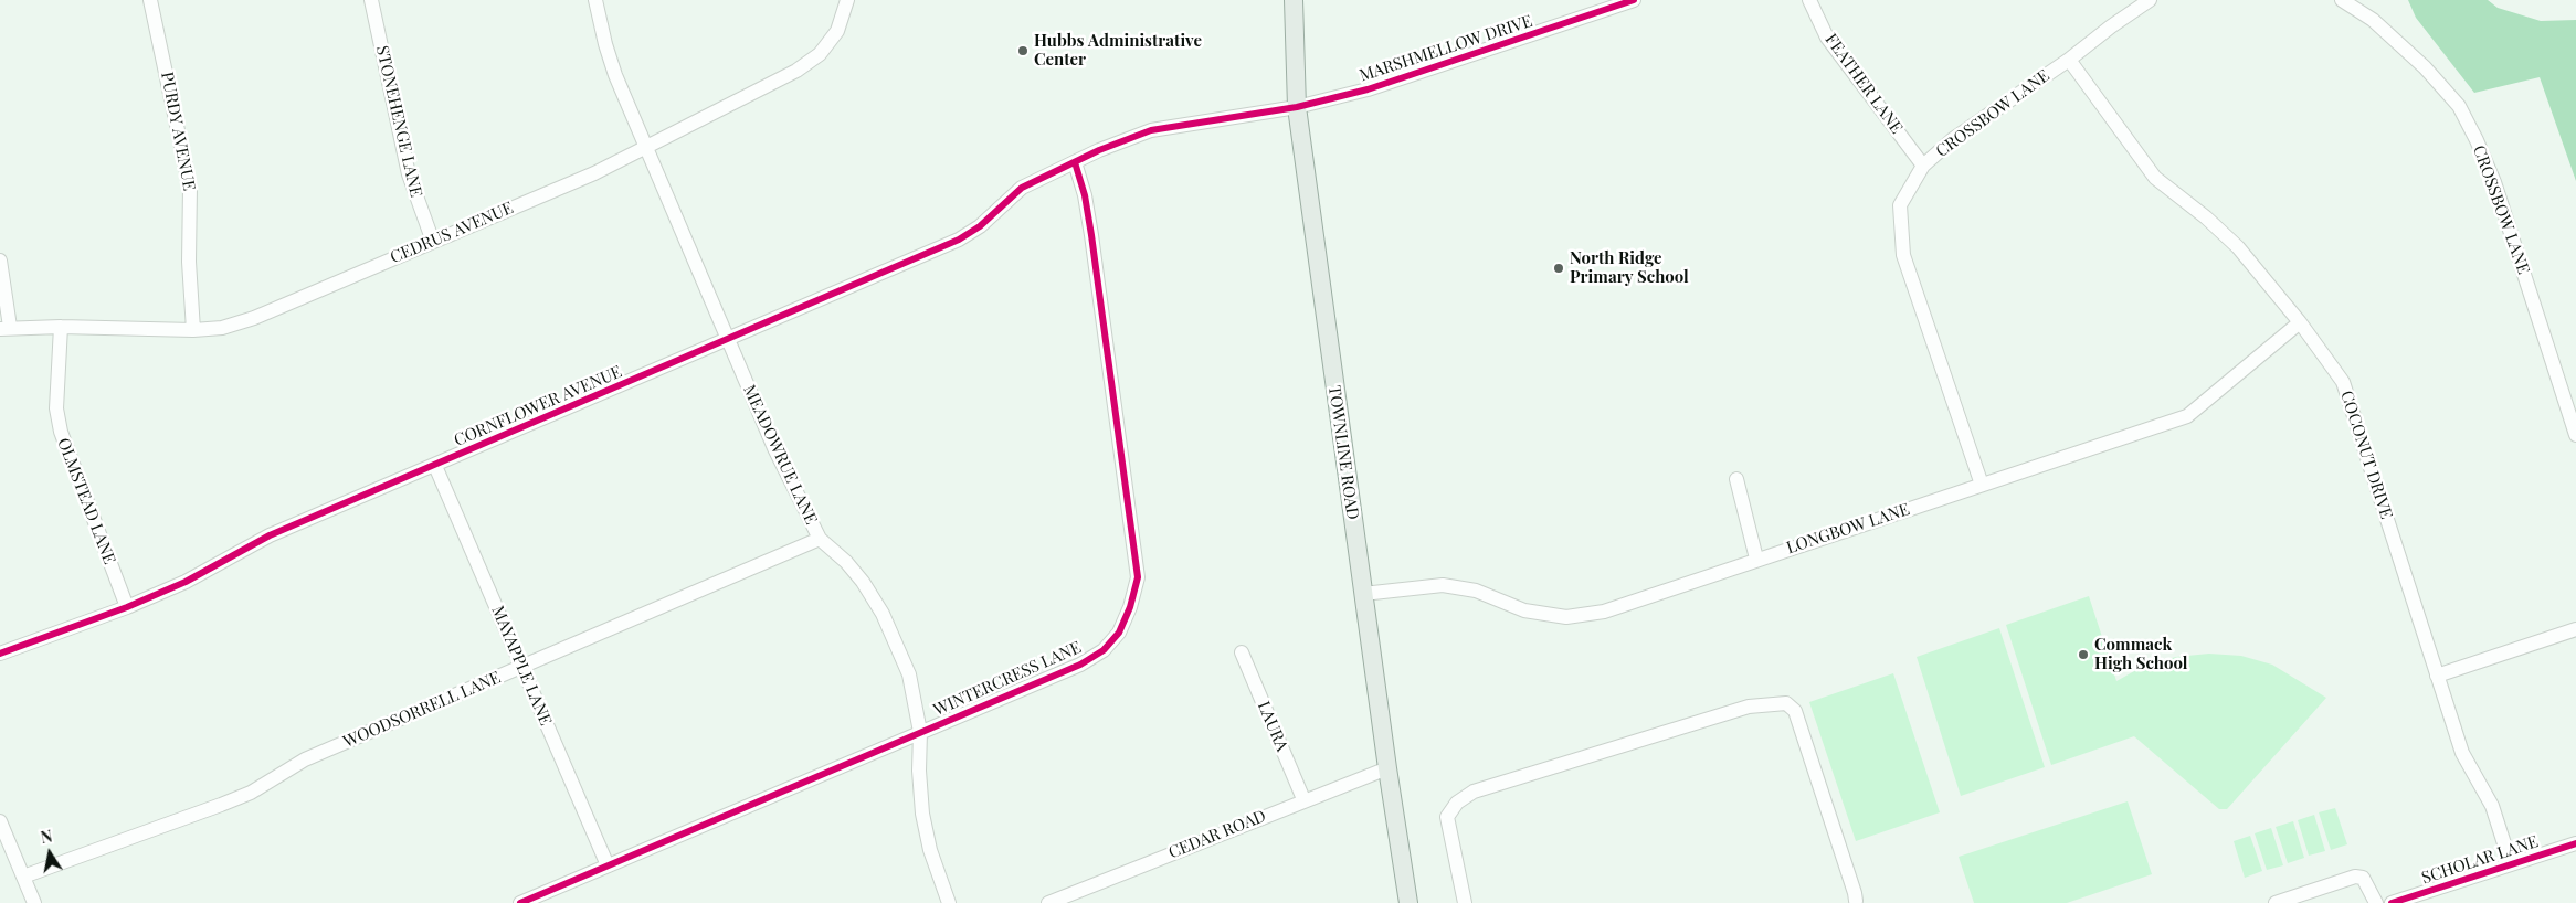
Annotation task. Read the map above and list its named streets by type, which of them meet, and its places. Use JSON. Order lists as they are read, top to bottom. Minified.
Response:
{"streets":{"main road":["TOWNLINE ROAD"],"street":["MARSHMELLOW DRIVE","FEATHER LANE","CROSSBOW LANE","STONEHENGE LANE","PURDY AVENUE","CEDRUS AVENUE","CORNFLOWER AVENUE","MEADOWRUE LANE","COCONUT DRIVE","OLMSTEAD LANE","LONGBOW LANE","MAYAPPLE LANE","WINTERCRESS LANE","WOODSORRELL LANE","LAURA","CEDAR ROAD","SCHOLAR LANE"]},"crossings":[["MARSHMELLOW DRIVE","CORNFLOWER AVENUE"],["MARSHMELLOW DRIVE","TOWNLINE ROAD"],["MARSHMELLOW DRIVE","WINTERCRESS LANE"],["FEATHER LANE","CROSSBOW LANE"],["CROSSBOW LANE","COCONUT DRIVE"],["CROSSBOW LANE","LONGBOW LANE"],["STONEHENGE LANE","CEDRUS AVENUE"],["PURDY AVENUE","CEDRUS AVENUE"],["CEDRUS AVENUE","MEADOWRUE LANE"],["CEDRUS AVENUE","OLMSTEAD LANE"],["CORNFLOWER AVENUE","MEADOWRUE LANE"],["CORNFLOWER AVENUE","OLMSTEAD LANE"],["CORNFLOWER AVENUE","MAYAPPLE LANE"],["CORNFLOWER AVENUE","WINTERCRESS LANE"],["TOWNLINE ROAD","LONGBOW LANE"],["TOWNLINE ROAD","CEDAR ROAD"],["MEADOWRUE LANE","WINTERCRESS LANE"],["MEADOWRUE LANE","WOODSORRELL LANE"],["COCONUT DRIVE","LONGBOW LANE"],["COCONUT DRIVE","SCHOLAR LANE"],["MAYAPPLE LANE","WINTERCRESS LANE"],["MAYAPPLE LANE","WOODSORRELL LANE"],["LAURA","CEDAR ROAD"]],"places":["Hubbs Administrative Center","North Ridge Primary School","Commack High School"],"north":"top"}
